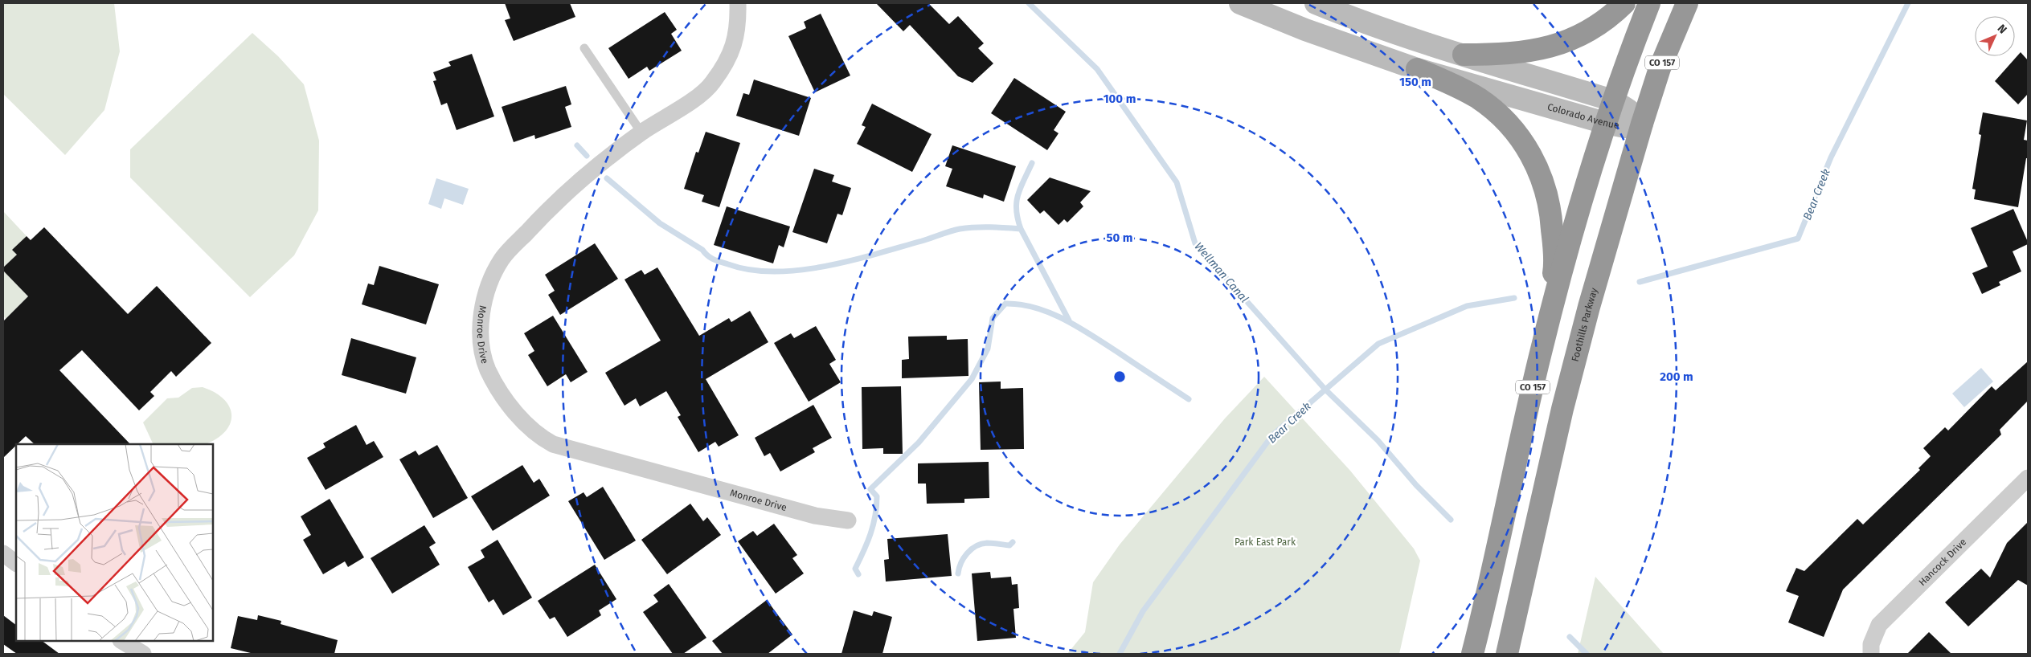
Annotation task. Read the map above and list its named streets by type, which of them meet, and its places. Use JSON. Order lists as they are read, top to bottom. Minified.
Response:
{"streets":{"highway":["CO 157","Foothills Parkway"],"main road":["Colorado Avenue"],"street":["Monroe Drive","Hancock Drive"]},"crossings":[["CO 157","Colorado Avenue"],["Colorado Avenue","Foothills Parkway"]],"water":["Bear Creek","Wellman Canal"],"parks":["Park East Park"],"north":"top right","rings":["150 m","100 m","50 m","200 m"]}
